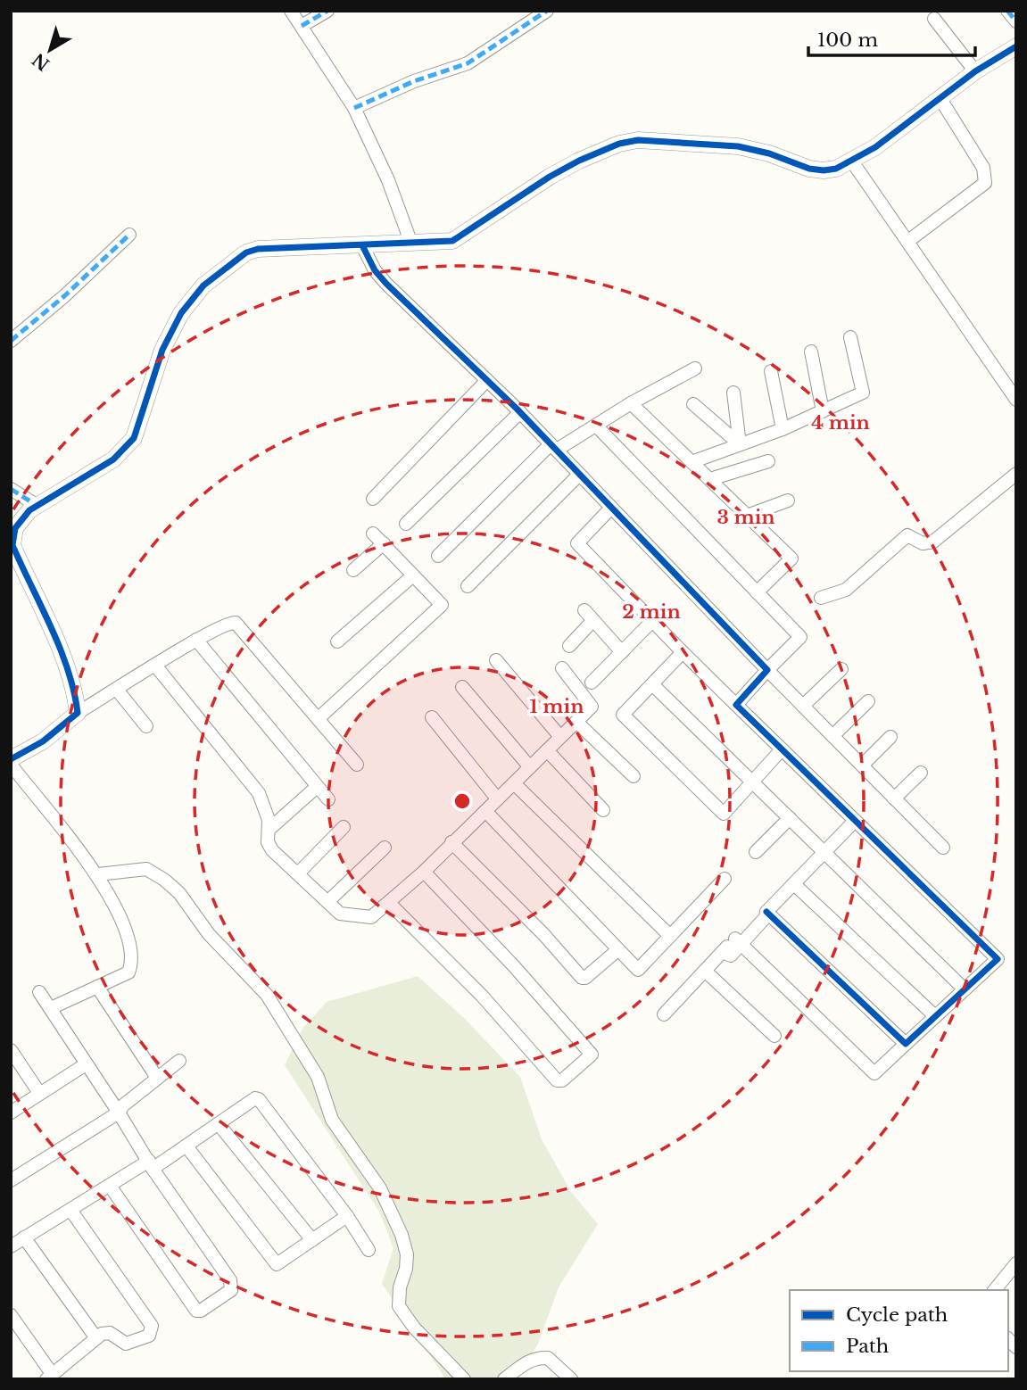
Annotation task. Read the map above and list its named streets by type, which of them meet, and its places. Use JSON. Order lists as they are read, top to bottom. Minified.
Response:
{"legend":["Cycle path","Path"],"scale_bar":"100 m","north":"bottom left","rings":["4 min","3 min","2 min","1 min"]}
